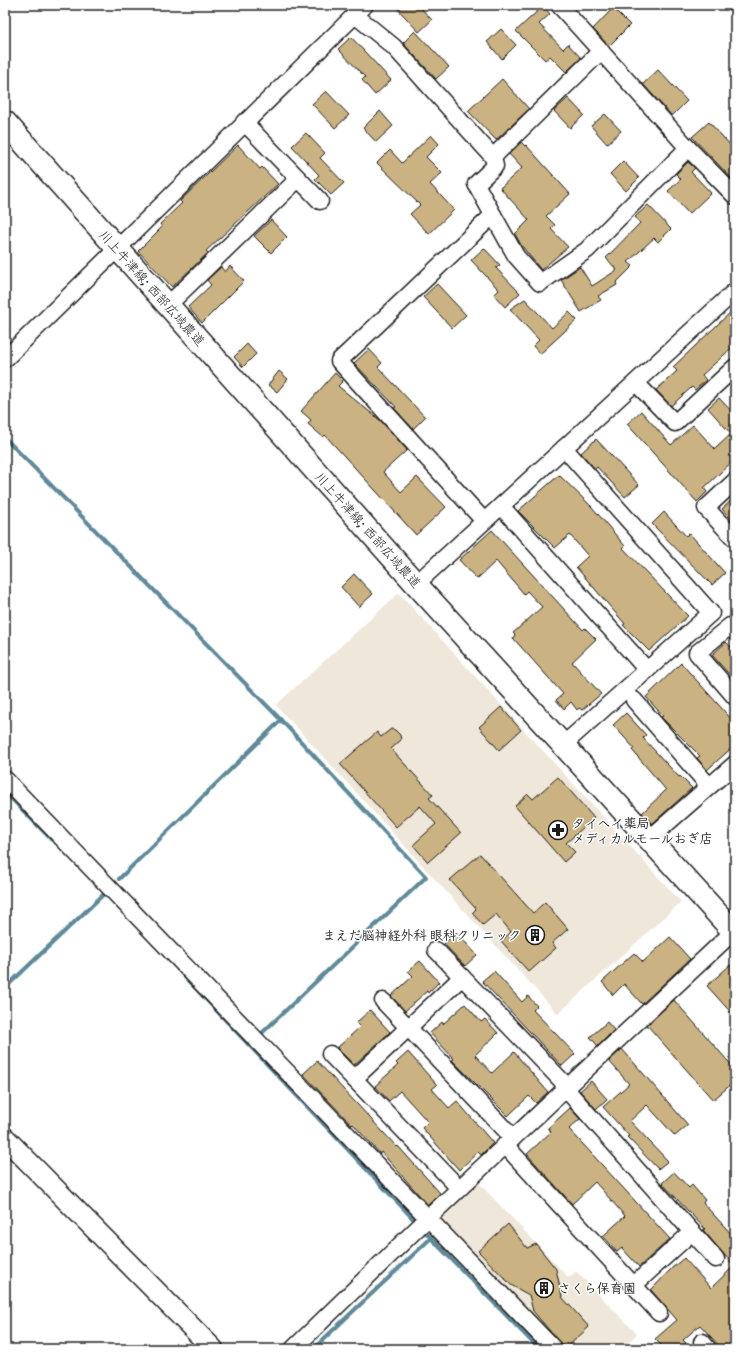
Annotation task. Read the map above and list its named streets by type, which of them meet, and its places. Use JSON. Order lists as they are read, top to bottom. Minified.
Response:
{"streets":{"main road":["川上牛津線; 西部広域農道"]},"places":{"pharmacy":["タイヘイ薬局 メディカルモールおぎ店"],"building":["まえだ脳神経外科 眼科クリニック","さくら保育園"]}}
